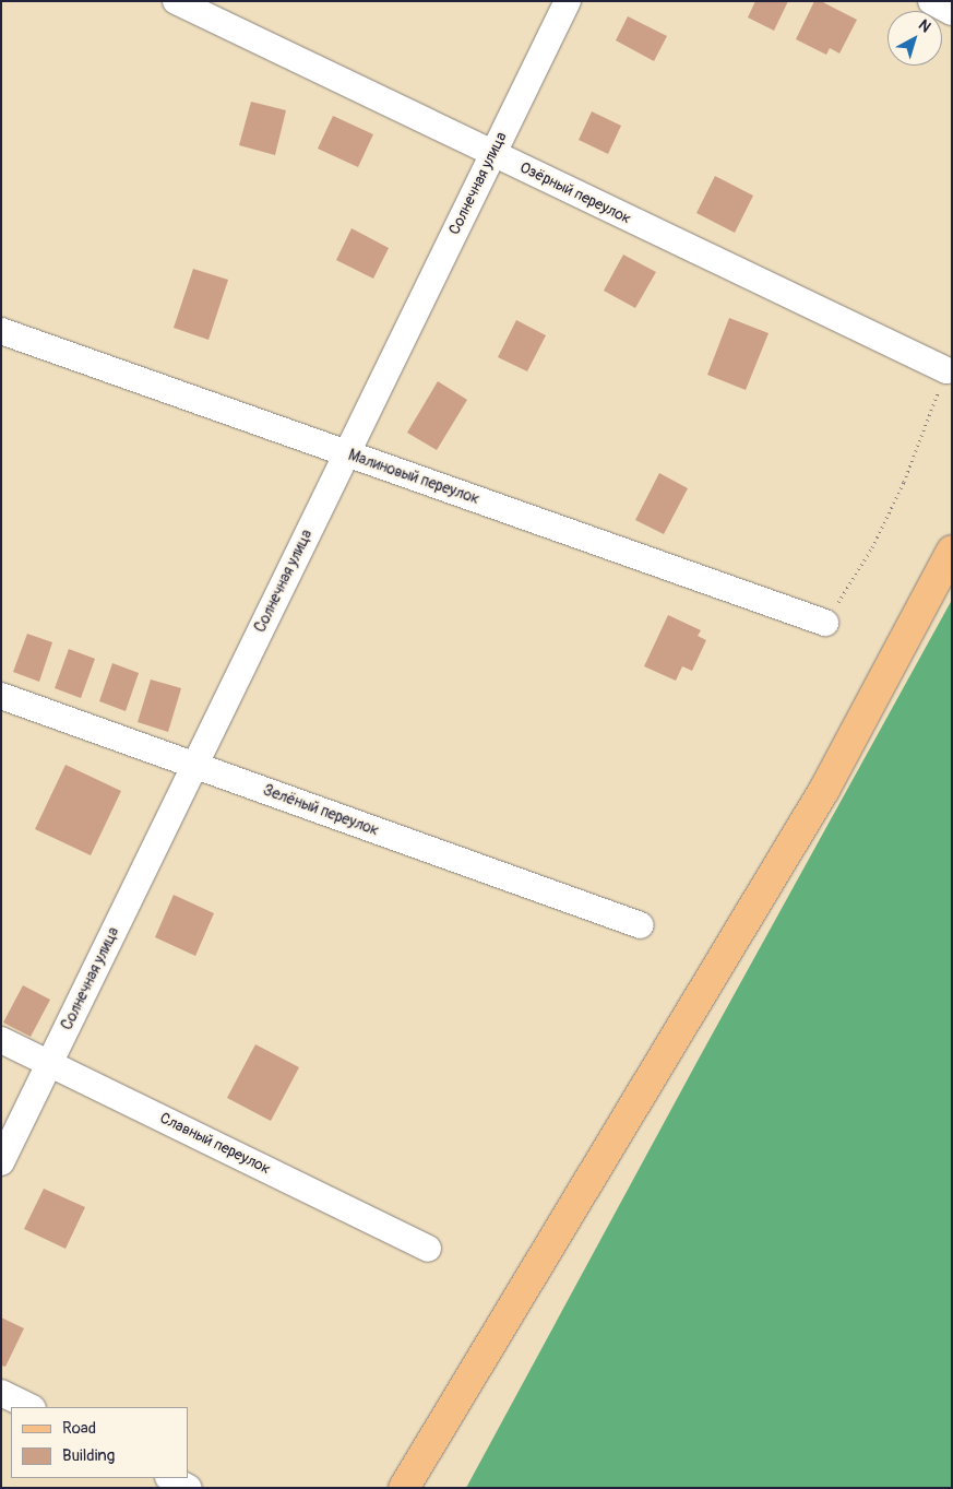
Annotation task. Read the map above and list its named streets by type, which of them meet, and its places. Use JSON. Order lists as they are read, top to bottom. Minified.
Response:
{"streets":{"street":["Солнечная улица","Озёрный переулок","Малиновый переулок","Зелёный переулок","Славный переулок"]},"crossings":[["Солнечная улица","Озёрный переулок"],["Солнечная улица","Малиновый переулок"],["Солнечная улица","Зелёный переулок"],["Солнечная улица","Славный переулок"]],"legend":["Road","Building"],"north":"top right"}
